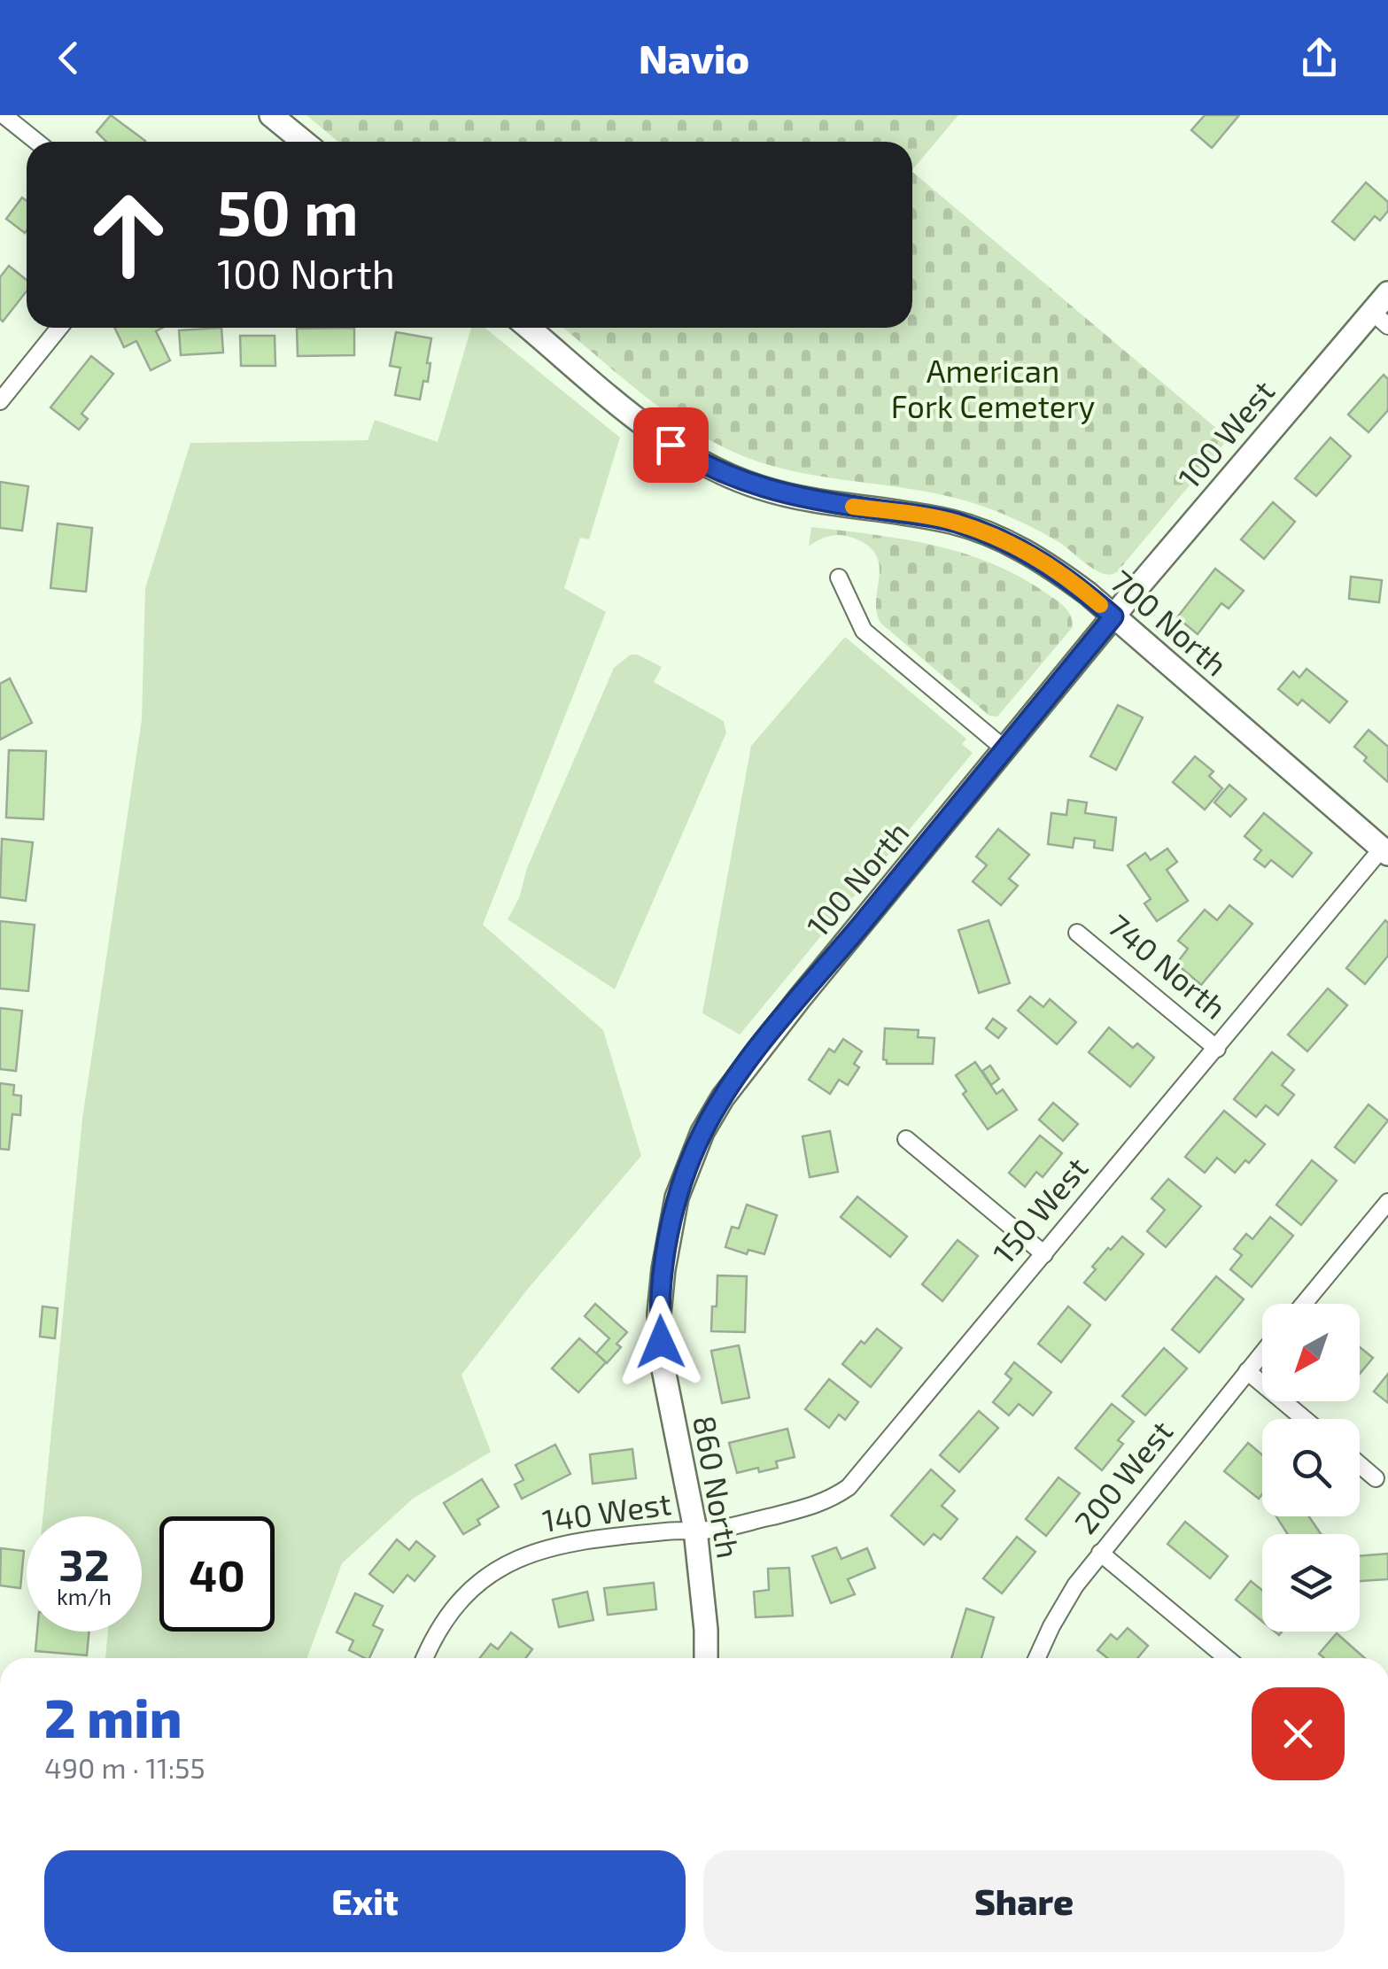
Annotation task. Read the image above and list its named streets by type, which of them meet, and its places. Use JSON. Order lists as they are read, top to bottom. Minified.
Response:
{"streets":{"street":["100 West","700 North","100 North","740 North","150 West","200 West","860 North","140 West"]},"crossings":[["100 West","700 North"],["100 West","100 North"],["700 North","100 North"],["700 North","150 West"],["100 North","860 North"],["740 North","150 West"],["150 West","860 North"],["150 West","140 West"],["860 North","140 West"]],"parks":["American Fork Cemetery"],"north":"bottom left","page":{"header":"Navio","turn":["50 m","100 North"],"speed":"32 km/h","limit":"40","heading":["2 min","490 m · 11:55"],"buttons":["Exit","Share"]}}
